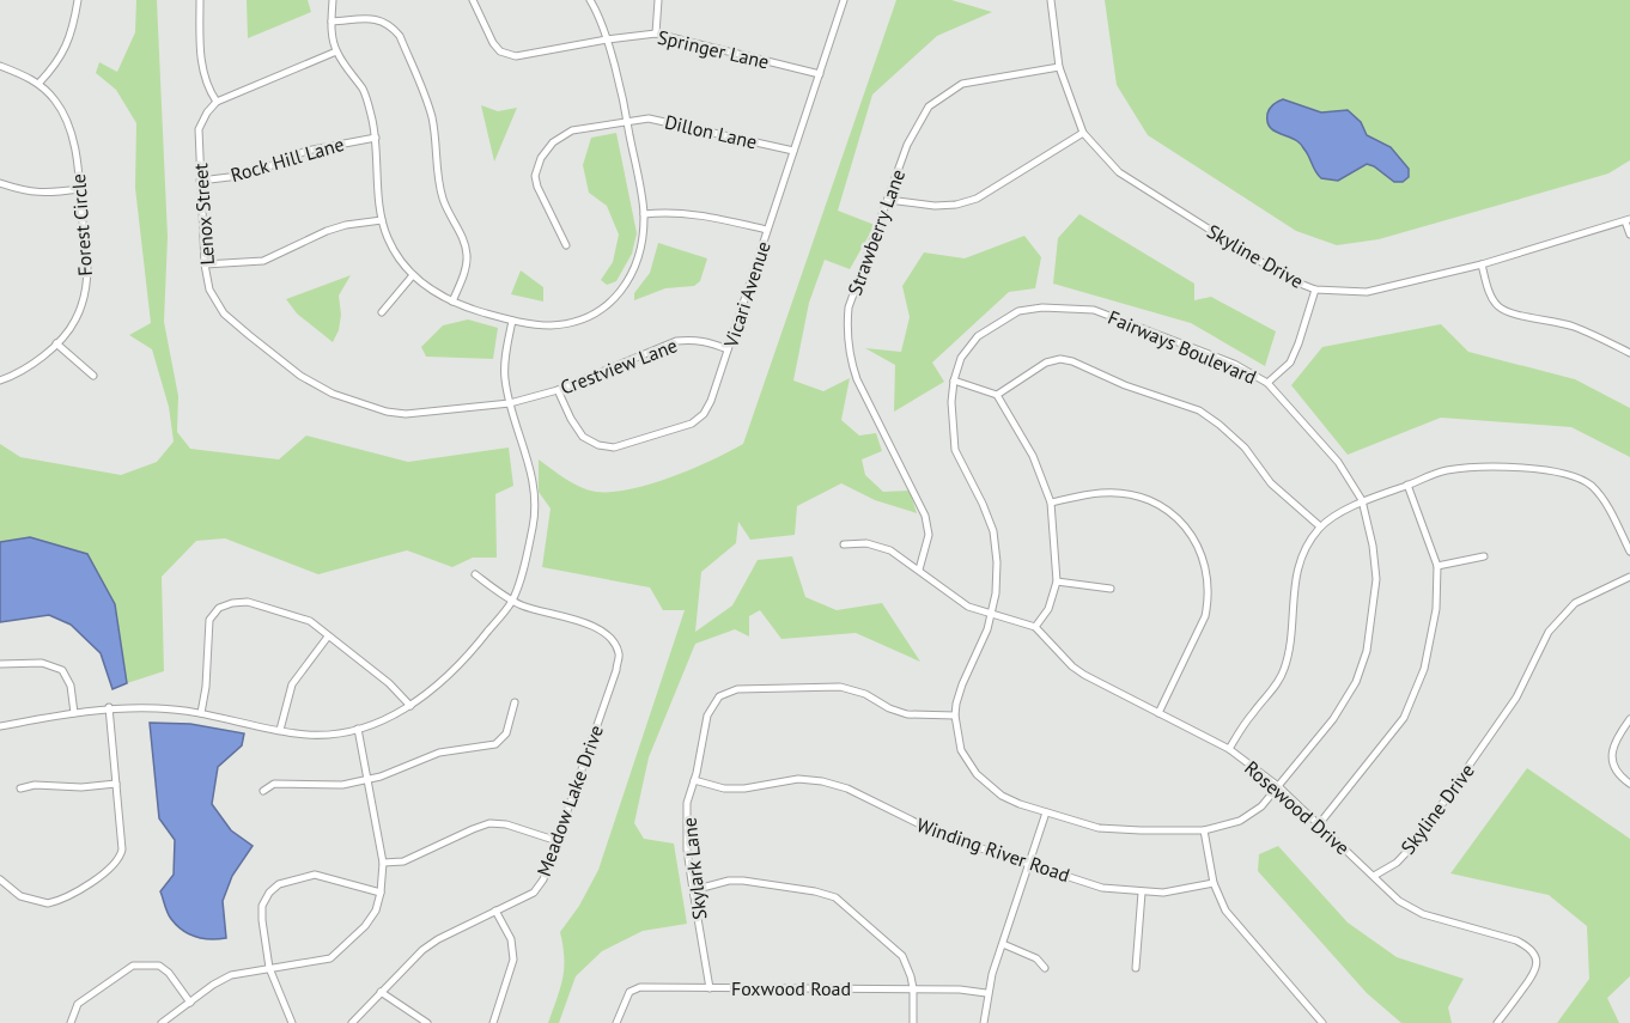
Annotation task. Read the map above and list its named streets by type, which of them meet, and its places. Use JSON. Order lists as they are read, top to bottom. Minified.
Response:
{"streets":{"street":["Springer Lane","Dillon Lane","Rock Hill Lane","Lenox Street","Forest Circle","Strawberry Lane","Skyline Drive","Vicari Avenue","Fairways Boulevard","Crestview Lane","Meadow Lake Drive","Rosewood Drive","Winding River Road","Skylark Lane","Foxwood Road"]},"crossings":[["Springer Lane","Vicari Avenue"],["Dillon Lane","Vicari Avenue"],["Rock Hill Lane","Lenox Street"],["Lenox Street","Crestview Lane"],["Strawberry Lane","Skyline Drive"],["Strawberry Lane","Rosewood Drive"],["Skyline Drive","Rosewood Drive"],["Vicari Avenue","Crestview Lane"],["Fairways Boulevard","Rosewood Drive"],["Fairways Boulevard","Skylark Lane"],["Winding River Road","Skylark Lane"],["Skylark Lane","Foxwood Road"]]}
